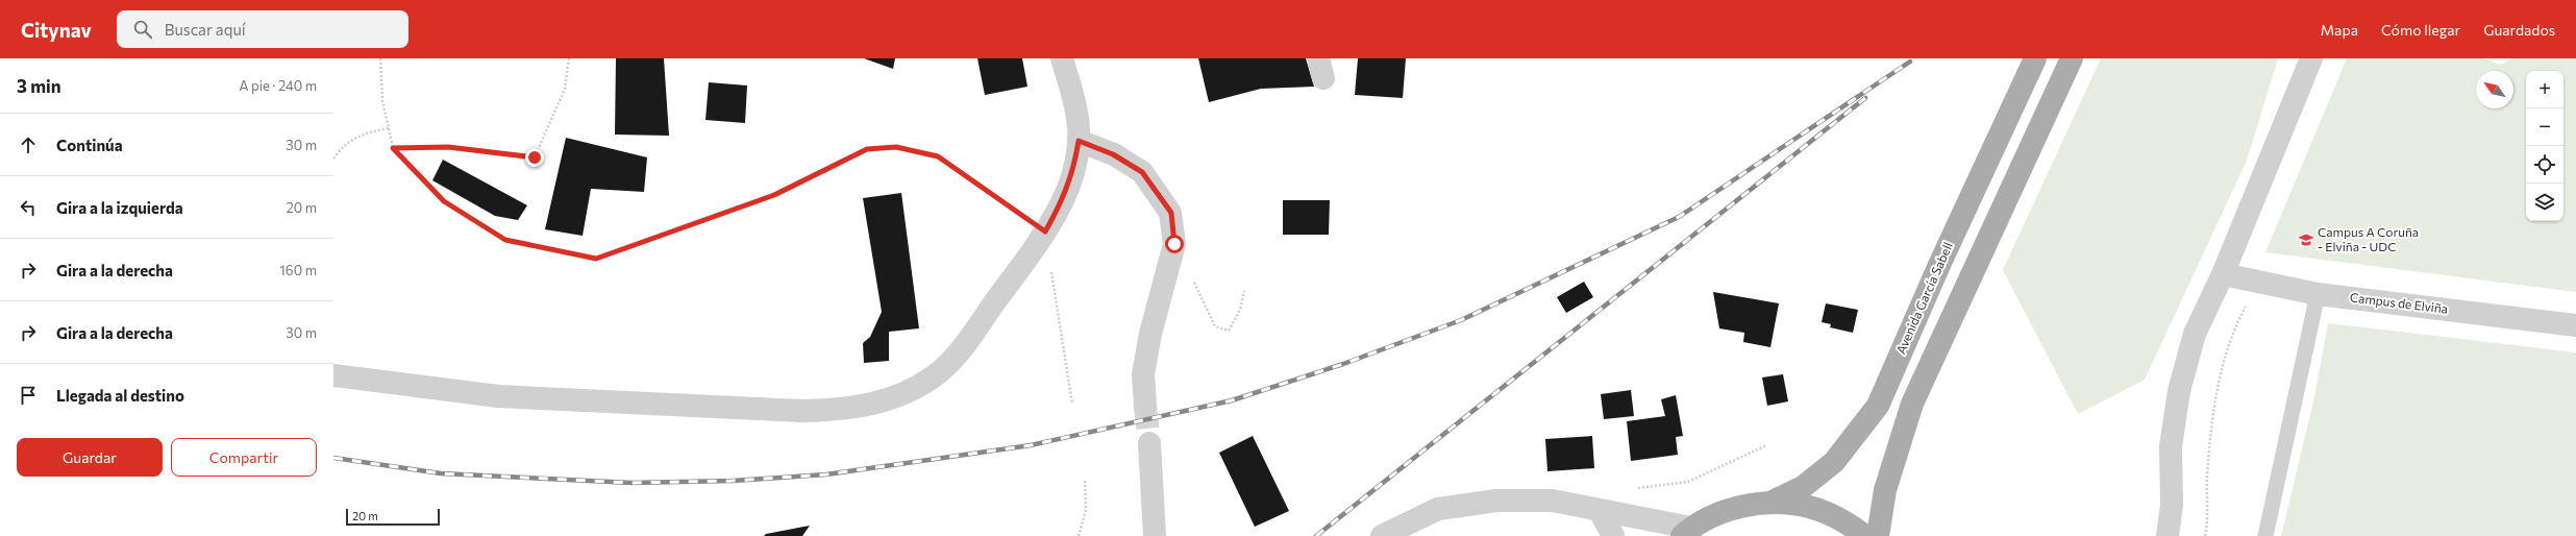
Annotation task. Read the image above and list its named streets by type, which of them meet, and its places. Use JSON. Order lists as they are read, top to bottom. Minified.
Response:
{"streets":{"main road":["Avenida García Sabell"],"street":["Campus de Elviña"]},"places":{"school or university":["Campus A Coruña - Elviña - UDC"]},"scale_bar":"20 m","north":"top left","page":{"header":"Citynav","search":"Buscar aquí","nav":["Mapa","Cómo llegar","Guardados"],"heading":["3 min","A pie · 240 m"],"map_buttons":["+","−"],"list":[["Continúa","30 m"],["Gira a la izquierda","20 m"],["Gira a la derecha","160 m"],["Gira a la derecha","30 m"],"Llegada al destino"],"buttons":["Guardar","Compartir"],"scale":"20 m"}}
